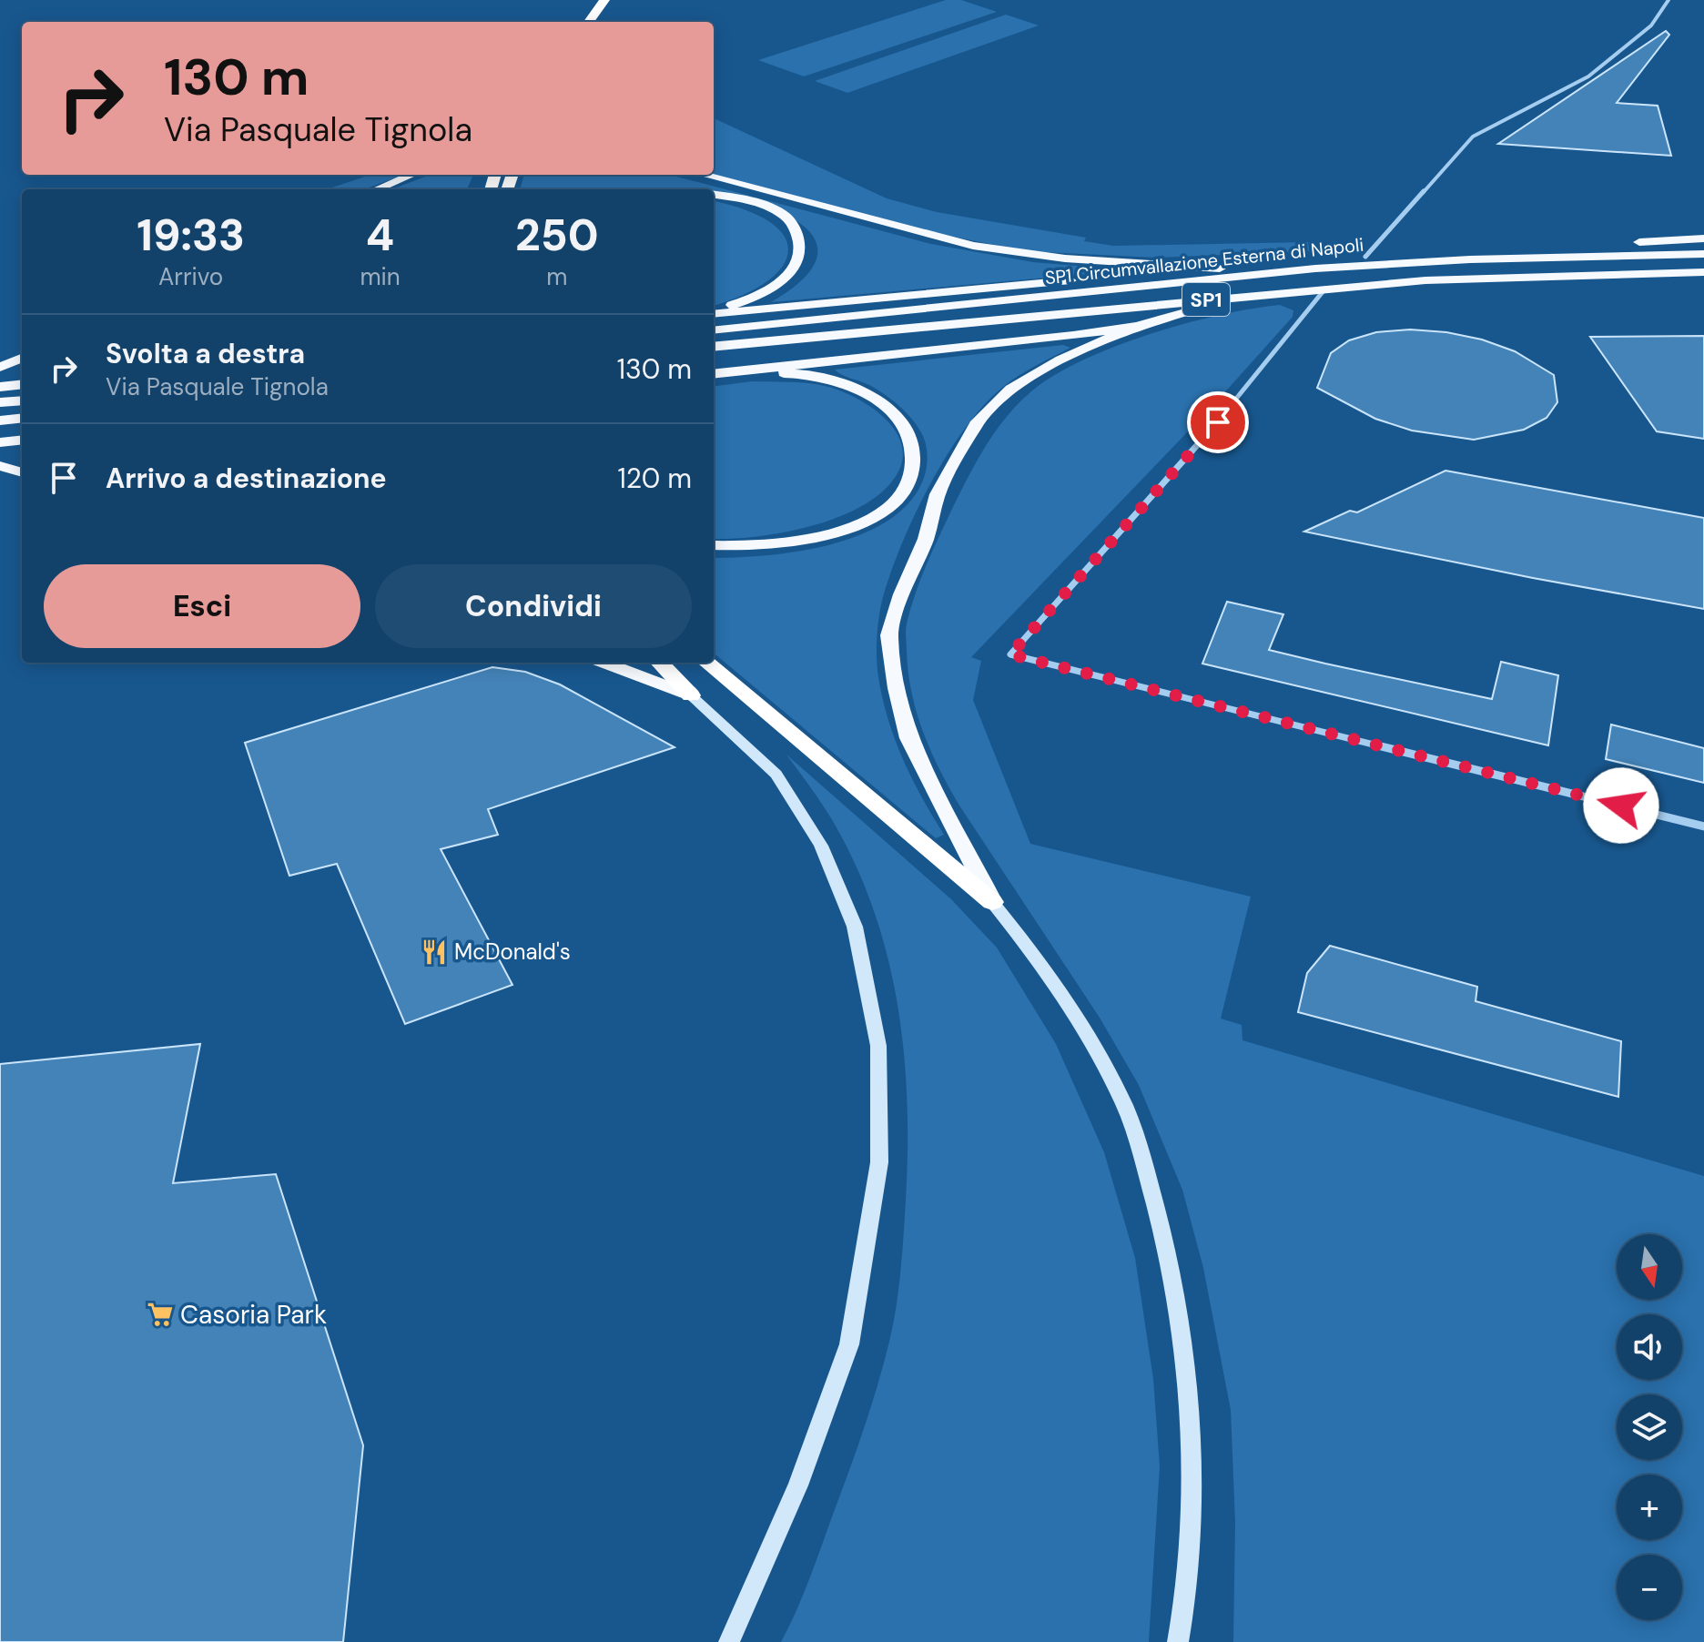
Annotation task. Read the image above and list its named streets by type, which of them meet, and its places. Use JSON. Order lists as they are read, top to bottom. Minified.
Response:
{"streets":{"highway":["SP1 Circumvallazione Esterna di Napoli","SP1"]},"crossings":[["SP1 Circumvallazione Esterna di Napoli","SP1"]],"places":{"restaurant":["McDonald's"],"supermarket":["Casoria Park"]},"north":"bottom","page":{"turn":["130 m","Via Pasquale Tignola"],"eta":["19:33","Arrivo","4","min","250","m"],"list":[{"name":"Svolta a destra","note":"Via Pasquale Tignola","value":"130 m"},{"name":"Arrivo a destinazione","value":"120 m"}],"buttons":["Esci","Condividi"],"map_buttons":["+","−"]}}
